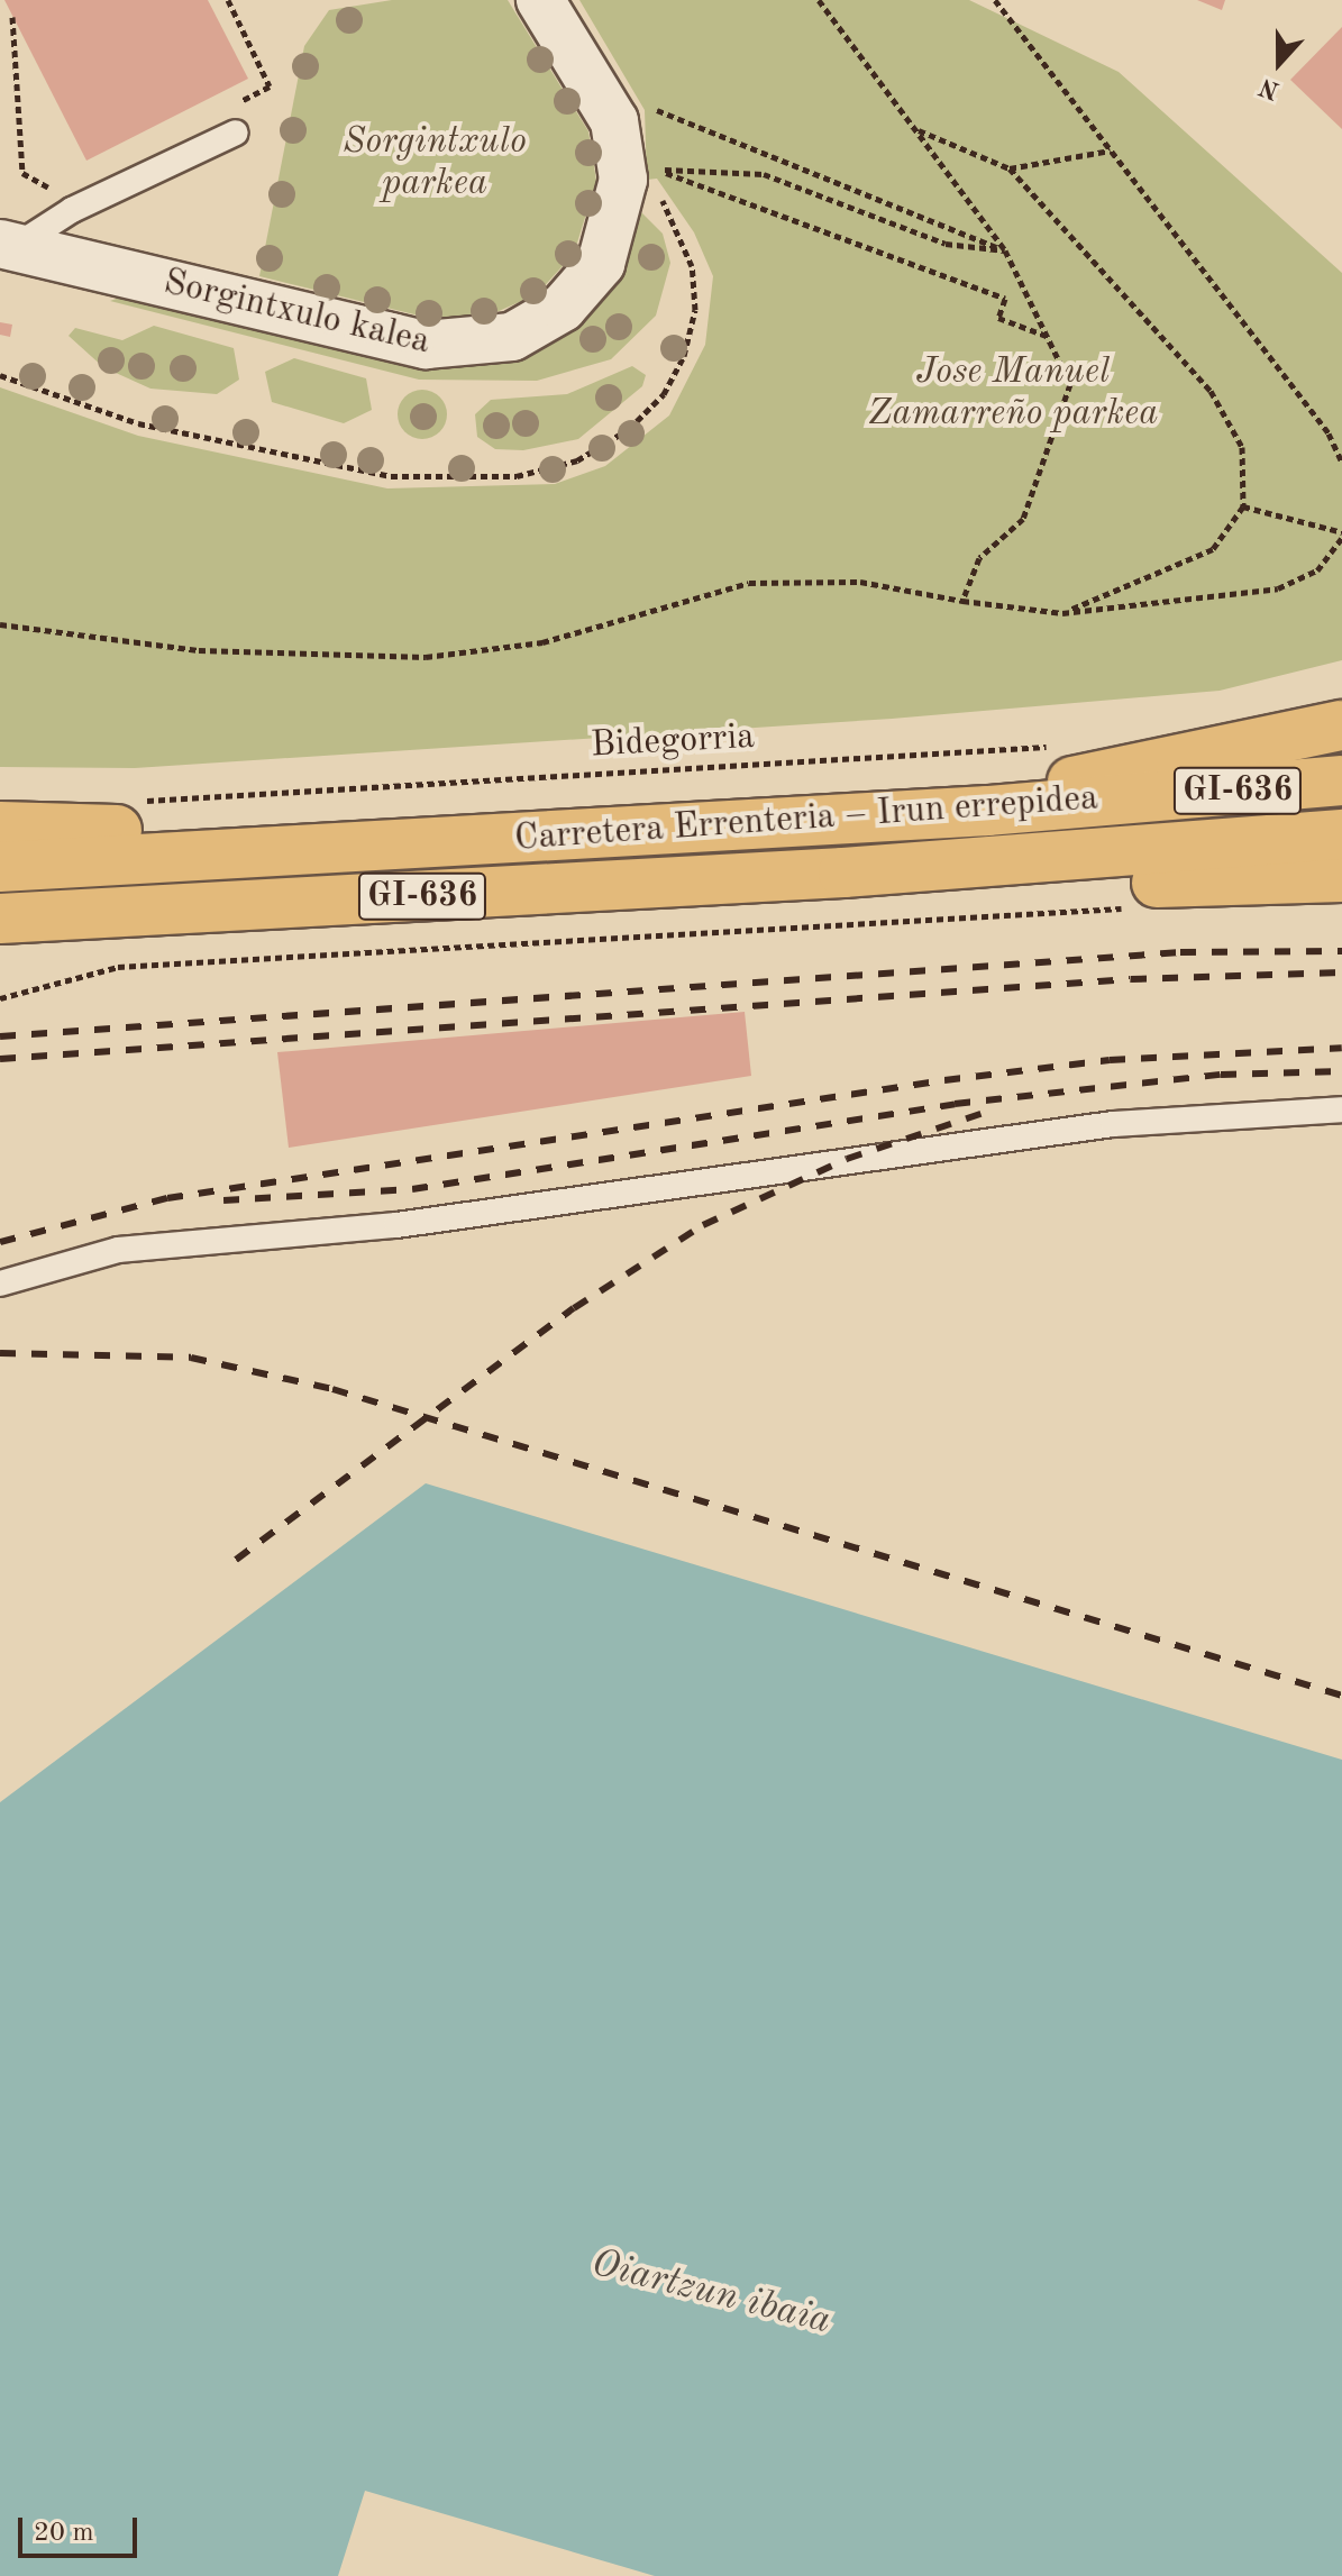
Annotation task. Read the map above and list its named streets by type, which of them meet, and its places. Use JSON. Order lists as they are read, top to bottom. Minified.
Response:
{"streets":{"main road":["GI-636","Carretera Errenteria – Irun errepidea"],"street":["Sorgintxulo kalea"],"path":["Bidegorria"]},"water":["Oiartzun ibaia"],"parks":["Sorgintxulo parkea","Jose Manuel Zamarreño parkea"],"scale_bar":"20 m","north":"bottom"}
